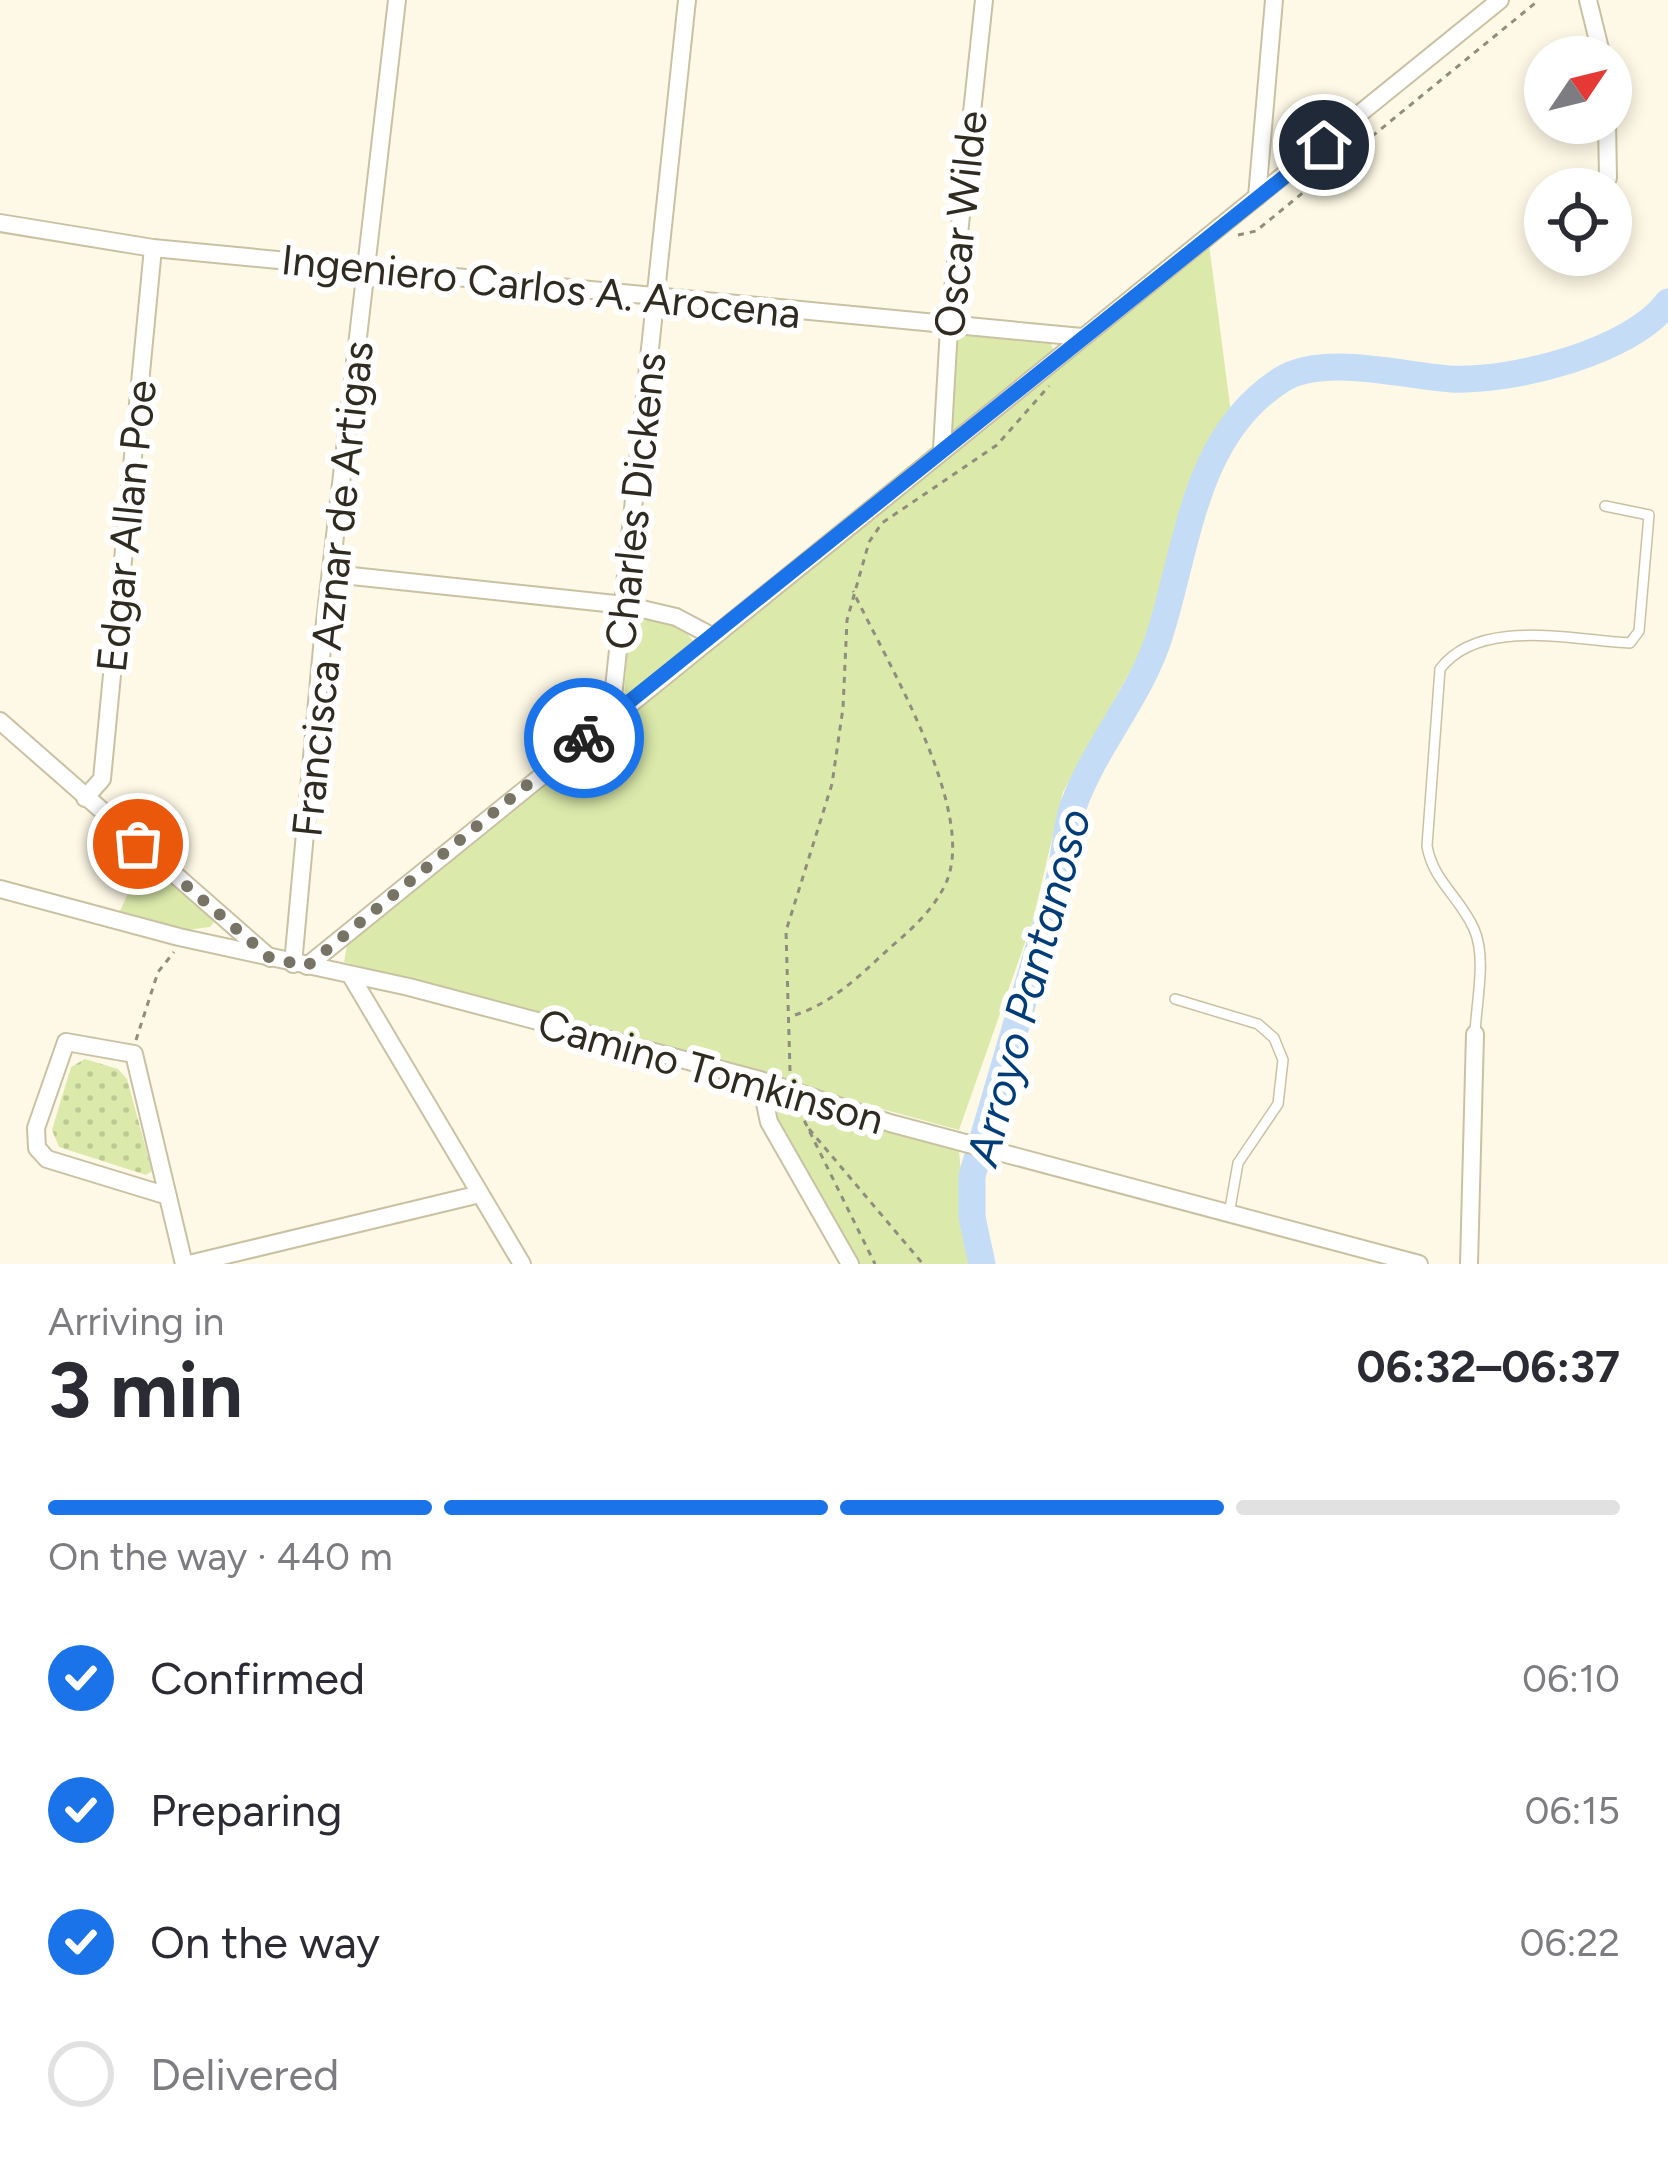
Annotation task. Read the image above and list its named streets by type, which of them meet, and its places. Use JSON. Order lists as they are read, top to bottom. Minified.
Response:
{"streets":{"street":["Oscar Wilde","Ingeniero Carlos A. Arocena","Charles Dickens","Edgar Allan Poe","Francisca Aznar de Artigas","Camino Tomkinson"]},"crossings":[["Oscar Wilde","Ingeniero Carlos A. Arocena"],["Ingeniero Carlos A. Arocena","Charles Dickens"],["Ingeniero Carlos A. Arocena","Edgar Allan Poe"],["Ingeniero Carlos A. Arocena","Francisca Aznar de Artigas"],["Francisca Aznar de Artigas","Camino Tomkinson"]],"water":["Arroyo Pantanoso"],"north":"top right","page":{"heading":["3 min","Arriving in","06:32–06:37"],"bar":"On the way · 440 m","list":[["Confirmed","06:10"],["Preparing","06:15"],["On the way","06:22"],"Delivered"]}}
